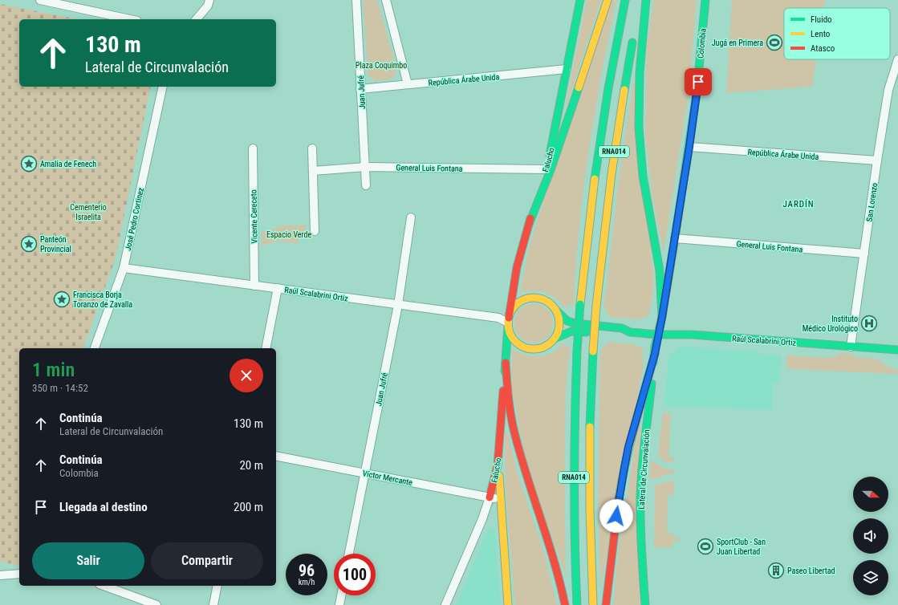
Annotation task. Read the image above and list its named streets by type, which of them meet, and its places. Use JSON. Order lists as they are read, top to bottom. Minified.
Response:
{"streets":{"main road":["Colombia","RNA014","Falucho","Raúl Scalabrini Ortiz","Lateral de Circunvalación"],"street":["República Árabe Unida","Juan Jufré","General Luis Fontana","San Lorenzo","Vicente Cereceto","José Pedro Cortinez","Víctor Mercante"]},"crossings":[["Colombia","República Árabe Unida"],["Colombia","General Luis Fontana"],["Colombia","Raúl Scalabrini Ortiz"],["Colombia","Lateral de Circunvalación"],["República Árabe Unida","Juan Jufré"],["República Árabe Unida","Falucho"],["República Árabe Unida","San Lorenzo"],["Juan Jufré","General Luis Fontana"],["Juan Jufré","Raúl Scalabrini Ortiz"],["Juan Jufré","Víctor Mercante"],["Falucho","General Luis Fontana"],["Falucho","Raúl Scalabrini Ortiz"],["Falucho","Víctor Mercante"],["General Luis Fontana","San Lorenzo"],["San Lorenzo","Raúl Scalabrini Ortiz"],["Vicente Cereceto","Raúl Scalabrini Ortiz"],["José Pedro Cortinez","Raúl Scalabrini Ortiz"],["Raúl Scalabrini Ortiz","Lateral de Circunvalación"]],"districts":["JARDÍN"],"parks":["Plaza Coquimbo","Cementerio Israelita","Espacio Verde"],"places":{"sports":["Jugá en Primera","SportClub - San Juan Libertad"],"place":["Amalia de Fenech","Panteón Provincial","Francisca Borja Toranzo de Zavalla"],"hospital":["Instituto Médico Urológico"],"building":["Paseo Libertad"]},"legend":["Fluido","Lento","Atasco"],"north":"right","page":{"turn":["130 m","Lateral de Circunvalación"],"heading":["1 min","350 m · 14:52"],"list":[{"name":"Continúa","note":"Lateral de Circunvalación","value":"130 m"},{"name":"Continúa","note":"Colombia","value":"20 m"},{"name":"Llegada al destino","value":"200 m"}],"buttons":["Salir","Compartir"],"speed":"96 km/h","limit":"100"}}
